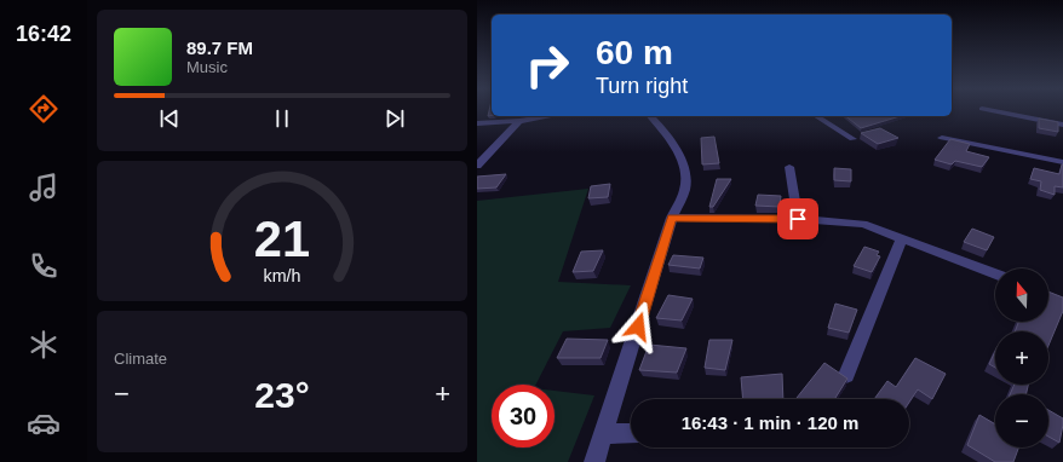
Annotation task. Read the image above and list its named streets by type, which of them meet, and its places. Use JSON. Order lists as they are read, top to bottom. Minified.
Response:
{"north":"top","page":{"tabs":"16:42","turn":["60 m","Turn right"],"song":["89.7 FM","Music"],"map_buttons":["+","−"],"tile":"Climate","heat":["−","23°","+"],"limit":"30","trip":"16:43 · 1 min · 120 m","gauge":["21","km/h"]}}
